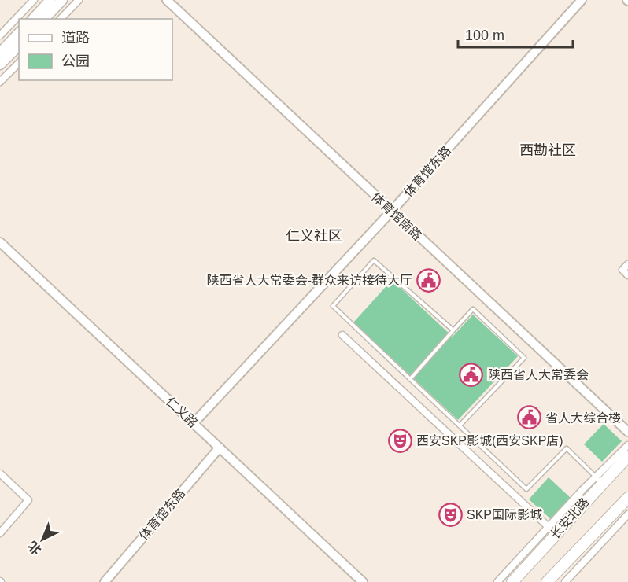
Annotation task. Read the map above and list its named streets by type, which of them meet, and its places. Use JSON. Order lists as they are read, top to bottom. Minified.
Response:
{"streets":{"main road":["长安北路"],"street":["体育馆东路","体育馆南路","仁义路"]},"crossings":[["体育馆东路","体育馆南路"],["体育馆东路","仁义路"]],"districts":["西勘社区","仁义社区"],"places":{"public building":["陕西省人大常委会-群众来访接待大厅","陕西省人大常委会","省人大综合楼"],"theatre":["西安SKP影城(西安SKP店)","SKP国际影城"]},"legend":["道路","公园"],"scale_bar":"100 m","north":"bottom left"}
